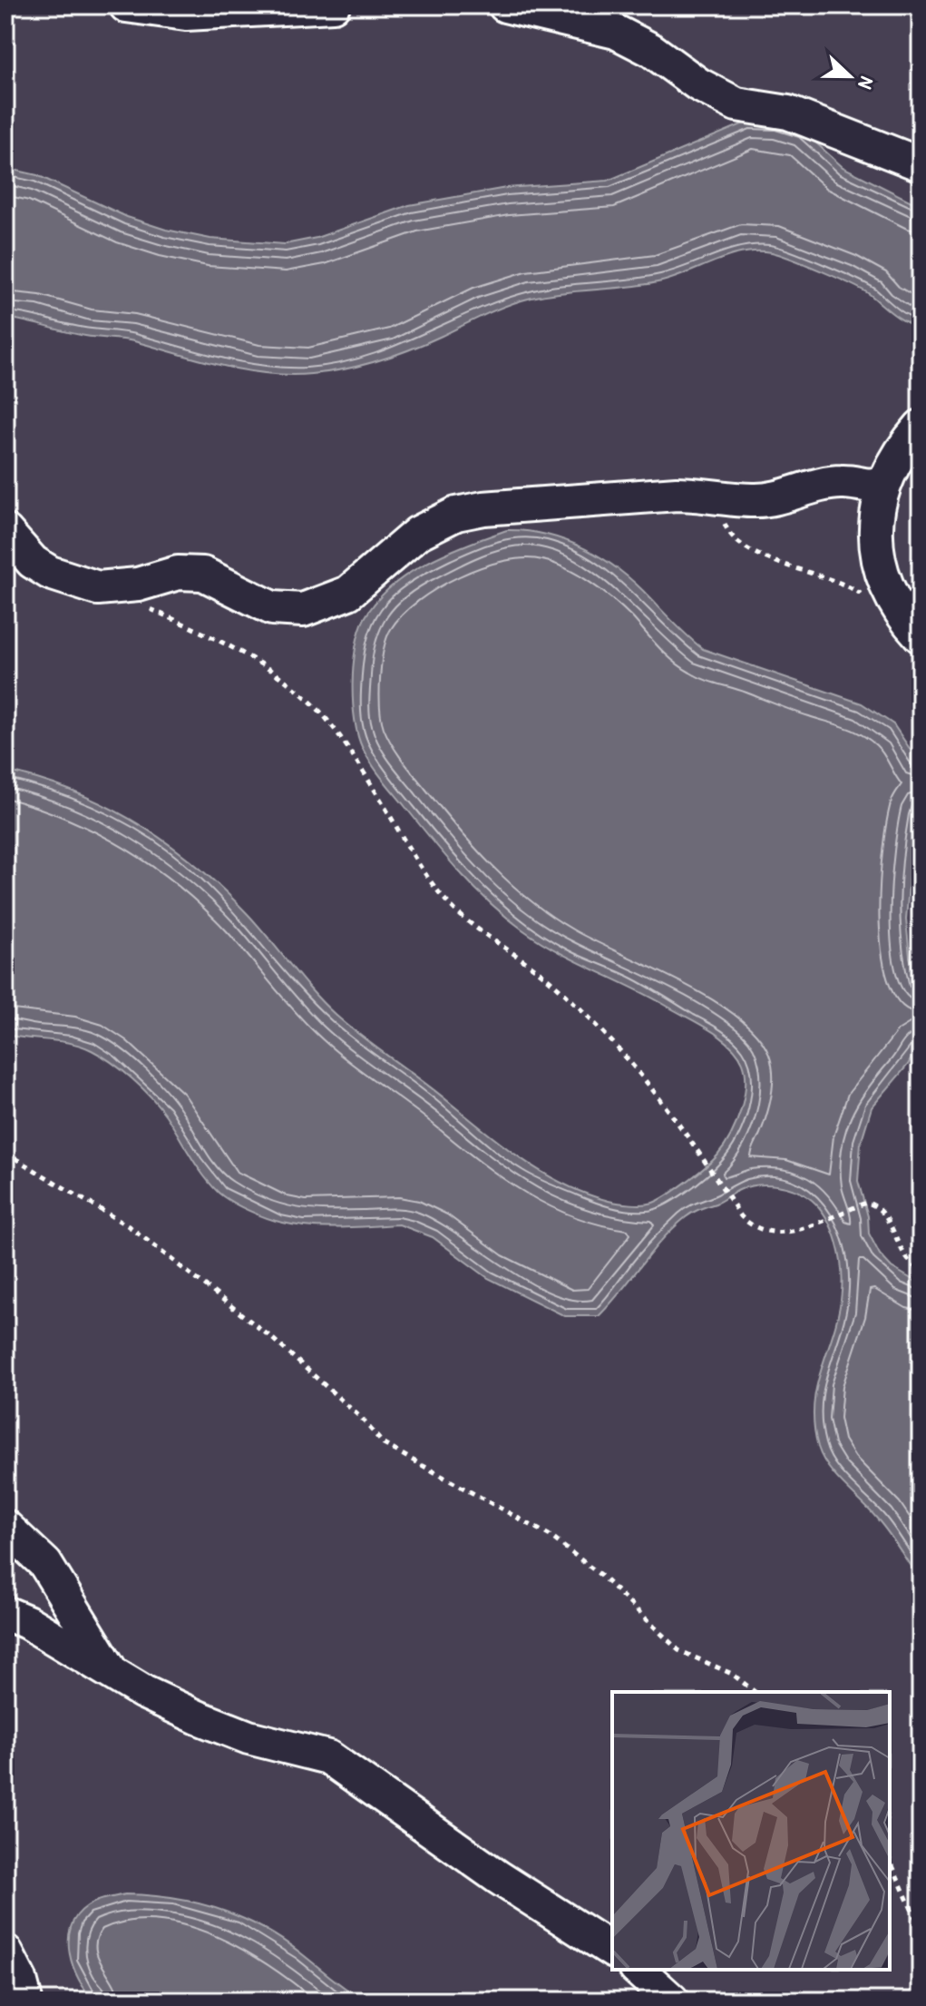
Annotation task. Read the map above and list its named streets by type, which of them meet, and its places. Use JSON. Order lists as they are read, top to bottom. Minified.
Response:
{"north":"right"}
